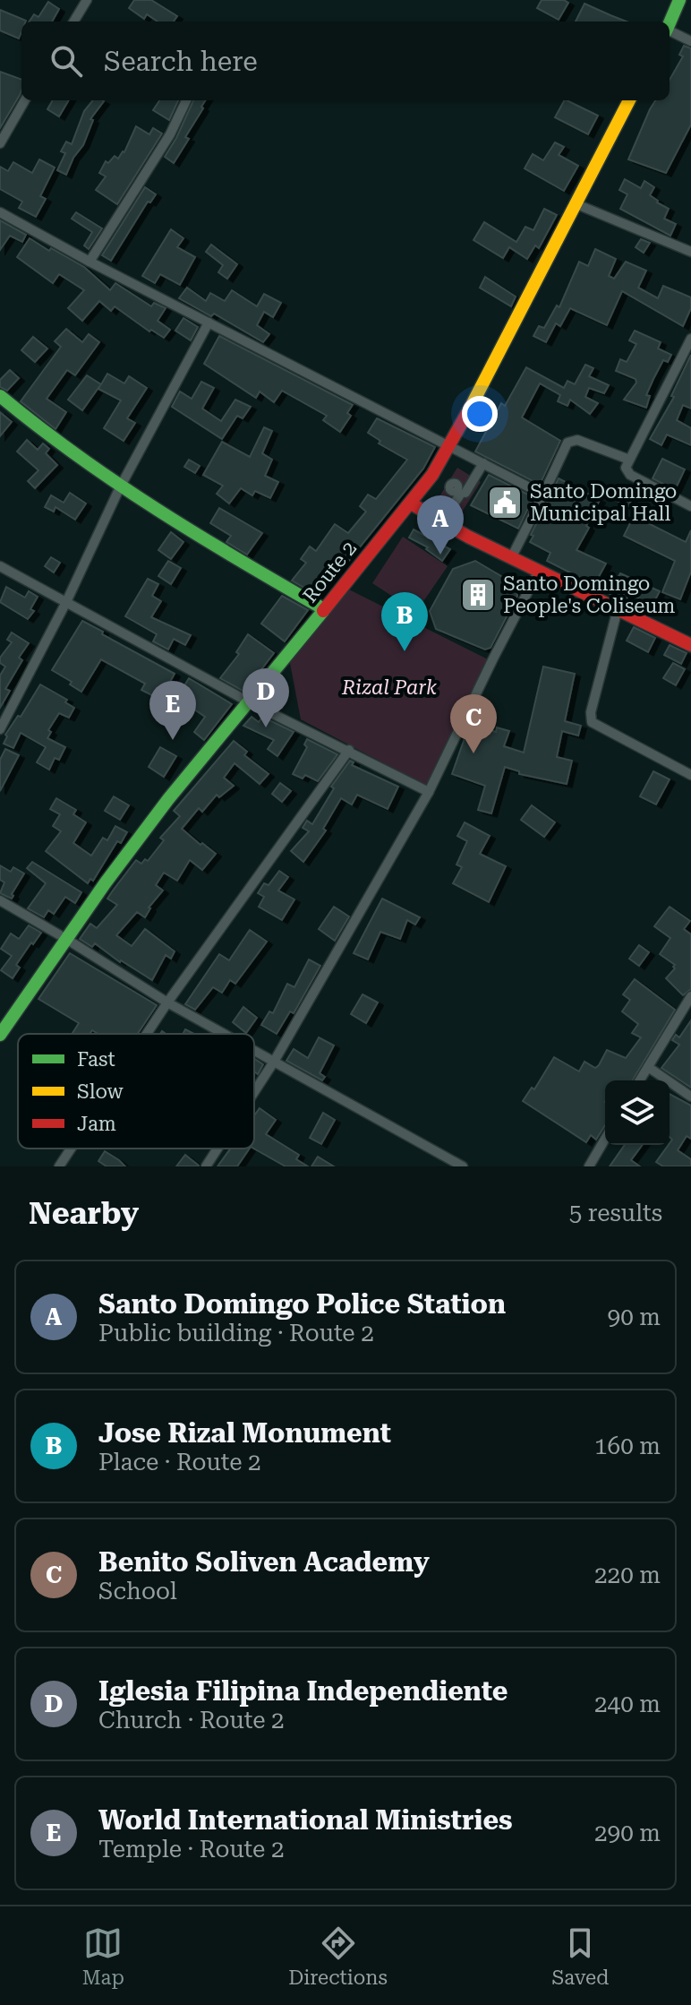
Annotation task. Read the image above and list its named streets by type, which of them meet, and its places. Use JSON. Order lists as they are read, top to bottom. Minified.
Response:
{"streets":{"main road":["Route 2"]},"parks":["Rizal Park"],"places":{"public building":["Santo Domingo Municipal Hall"],"building":["Santo Domingo People's Coliseum"]},"legend":["Fast","Slow","Jam"],"page":{"search":"Search here","pins":["A","B","D","E","C"],"heading":["Nearby","5 results"],"list":[{"mark":"A","name":"Santo Domingo Police Station","note":"Public building · Route 2","value":"90 m"},{"mark":"B","name":"Jose Rizal Monument","note":"Place · Route 2","value":"160 m"},{"mark":"C","name":"Benito Soliven Academy","note":"School","value":"220 m"},{"mark":"D","name":"Iglesia Filipina Independiente","note":"Church · Route 2","value":"240 m"},{"mark":"E","name":"World International Ministries","note":"Temple · Route 2","value":"290 m"}],"nav":["Map","Directions","Saved"]}}
